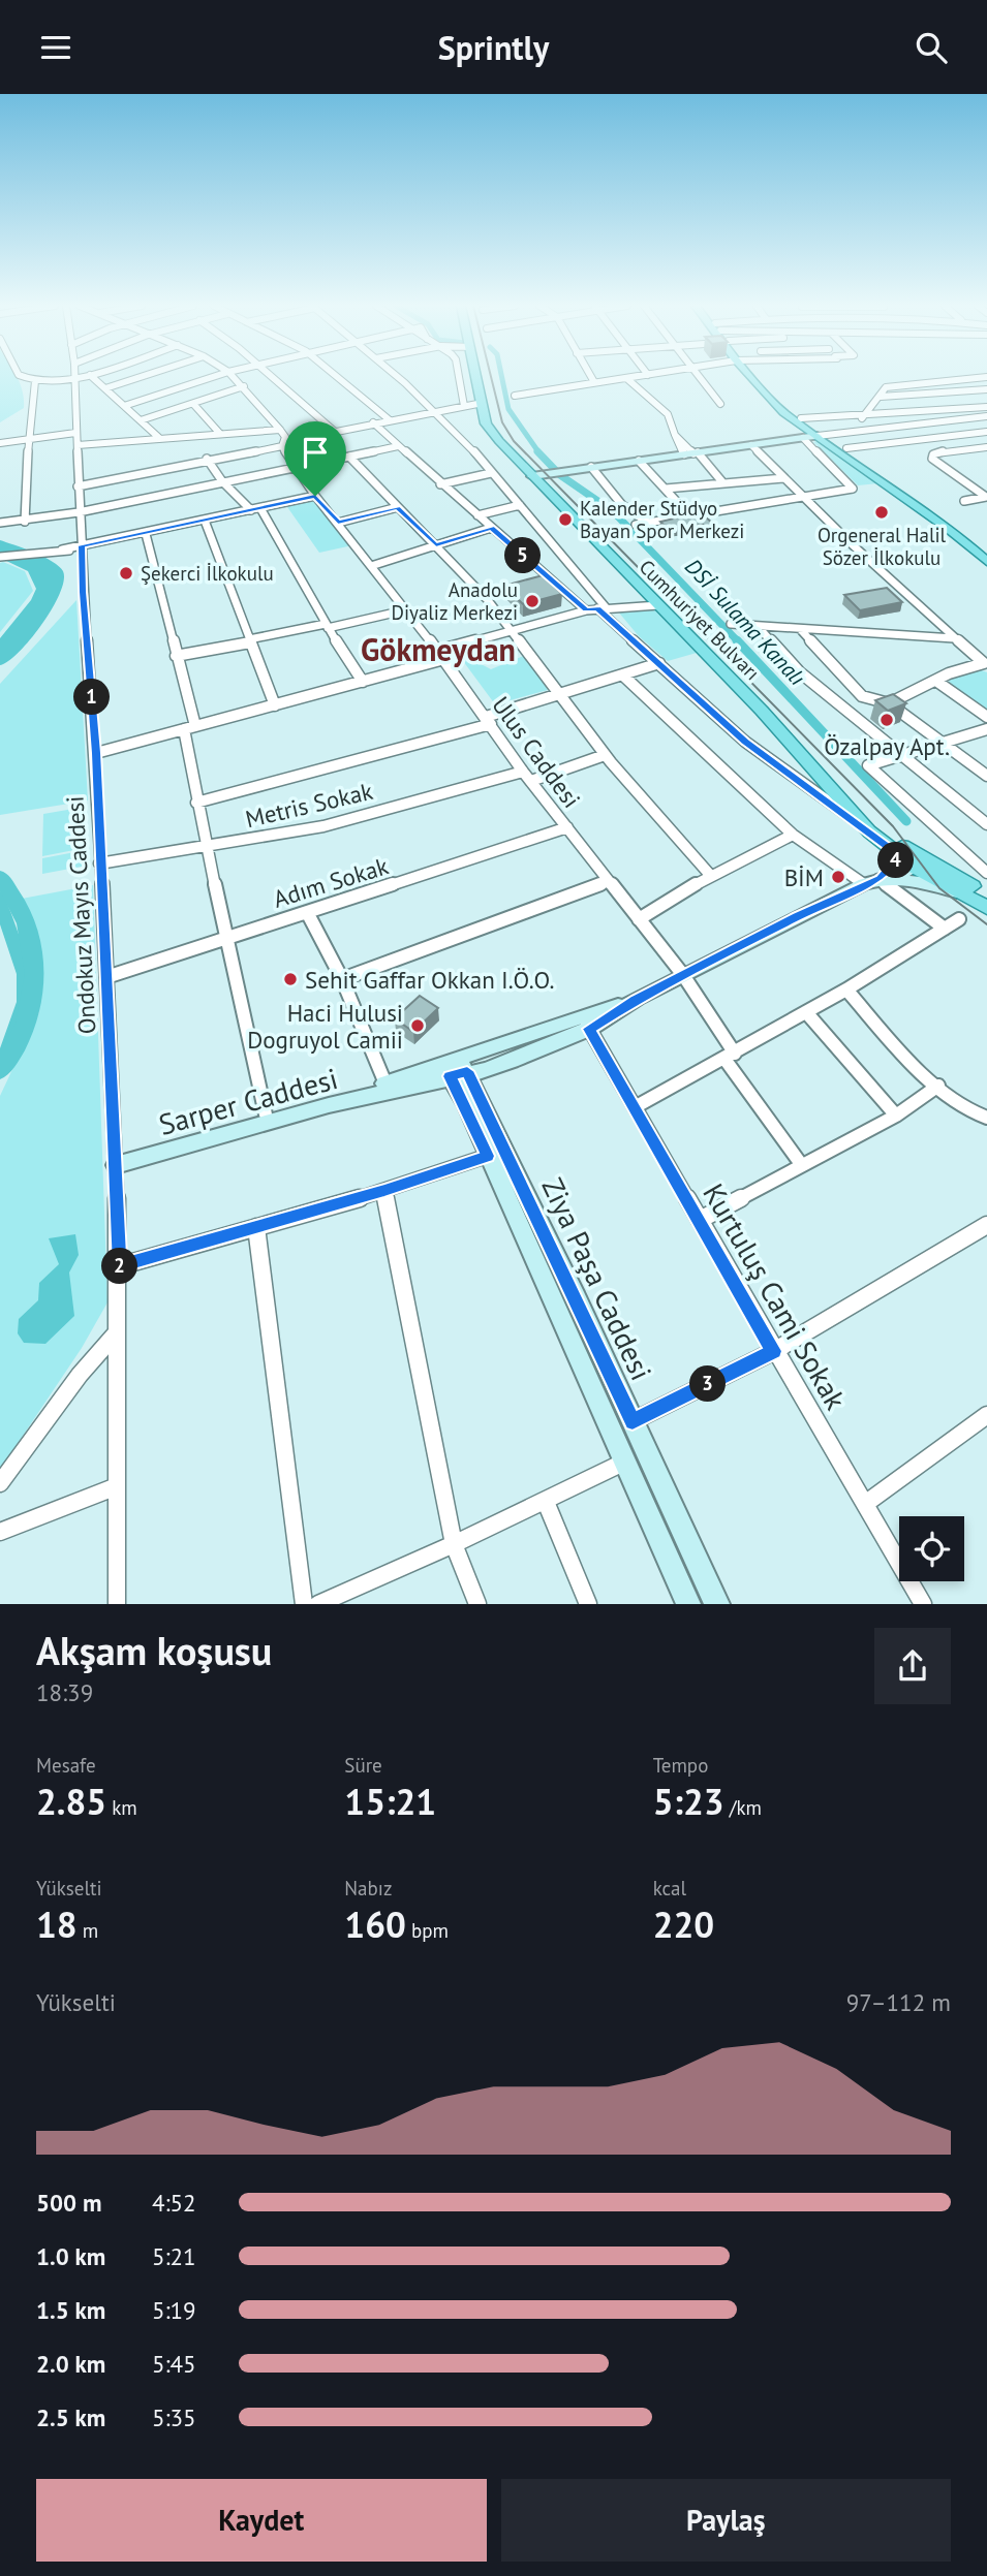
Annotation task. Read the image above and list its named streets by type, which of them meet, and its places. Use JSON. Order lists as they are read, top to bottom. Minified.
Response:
{"streets":{"main road":["Cumhuriyet Bulvarı","Sarper Caddesi","Ziya Paşa Caddesi"],"street":["Ulus Caddesi","Metris Sokak","Adım Sokak","Ondokuz Mayıs Caddesi","Kurtuluş Cami Sokak"]},"crossings":[["Cumhuriyet Bulvarı","Sarper Caddesi"],["Ulus Caddesi","Metris Sokak"],["Ulus Caddesi","Adım Sokak"],["Ulus Caddesi","Sarper Caddesi"],["Metris Sokak","Ondokuz Mayıs Caddesi"],["Adım Sokak","Ondokuz Mayıs Caddesi"],["Ondokuz Mayıs Caddesi","Sarper Caddesi"],["Sarper Caddesi","Ziya Paşa Caddesi"],["Sarper Caddesi","Kurtuluş Cami Sokak"]],"districts":["Gökmeydan"],"water":["DSİ Sulama Kanalı"],"places":["Orgeneral Halil Sözer İlkokulu","Kalender Stüdyo Bayan Spor Merkezi","Şekerci İlkokulu","Anadolu Diyaliz Merkezi","Özalpay Apt.","BİM","Sehit Gaffar Okkan I.Ö.O.","Haci Hulusi Dogruyol Camii"],"page":{"header":"Sprintly","pins":["5","1","4","2","3"],"heading":["Akşam koşusu","18:39"],"stats":[["Mesafe","2.85 km"],["Süre","15:21"],["Tempo","5:23 /km"],["Yükselti","18 m"],["Nabız","160 bpm"],["kcal","220"]],"chart":["Yükselti","97–112 m"],"list":[{"name":"500 m","note":"4:52"},{"name":"1.0 km","note":"5:21"},{"name":"1.5 km","note":"5:19"},{"name":"2.0 km","note":"5:45"},{"name":"2.5 km","note":"5:35"}],"buttons":["Kaydet","Paylaş"]}}
